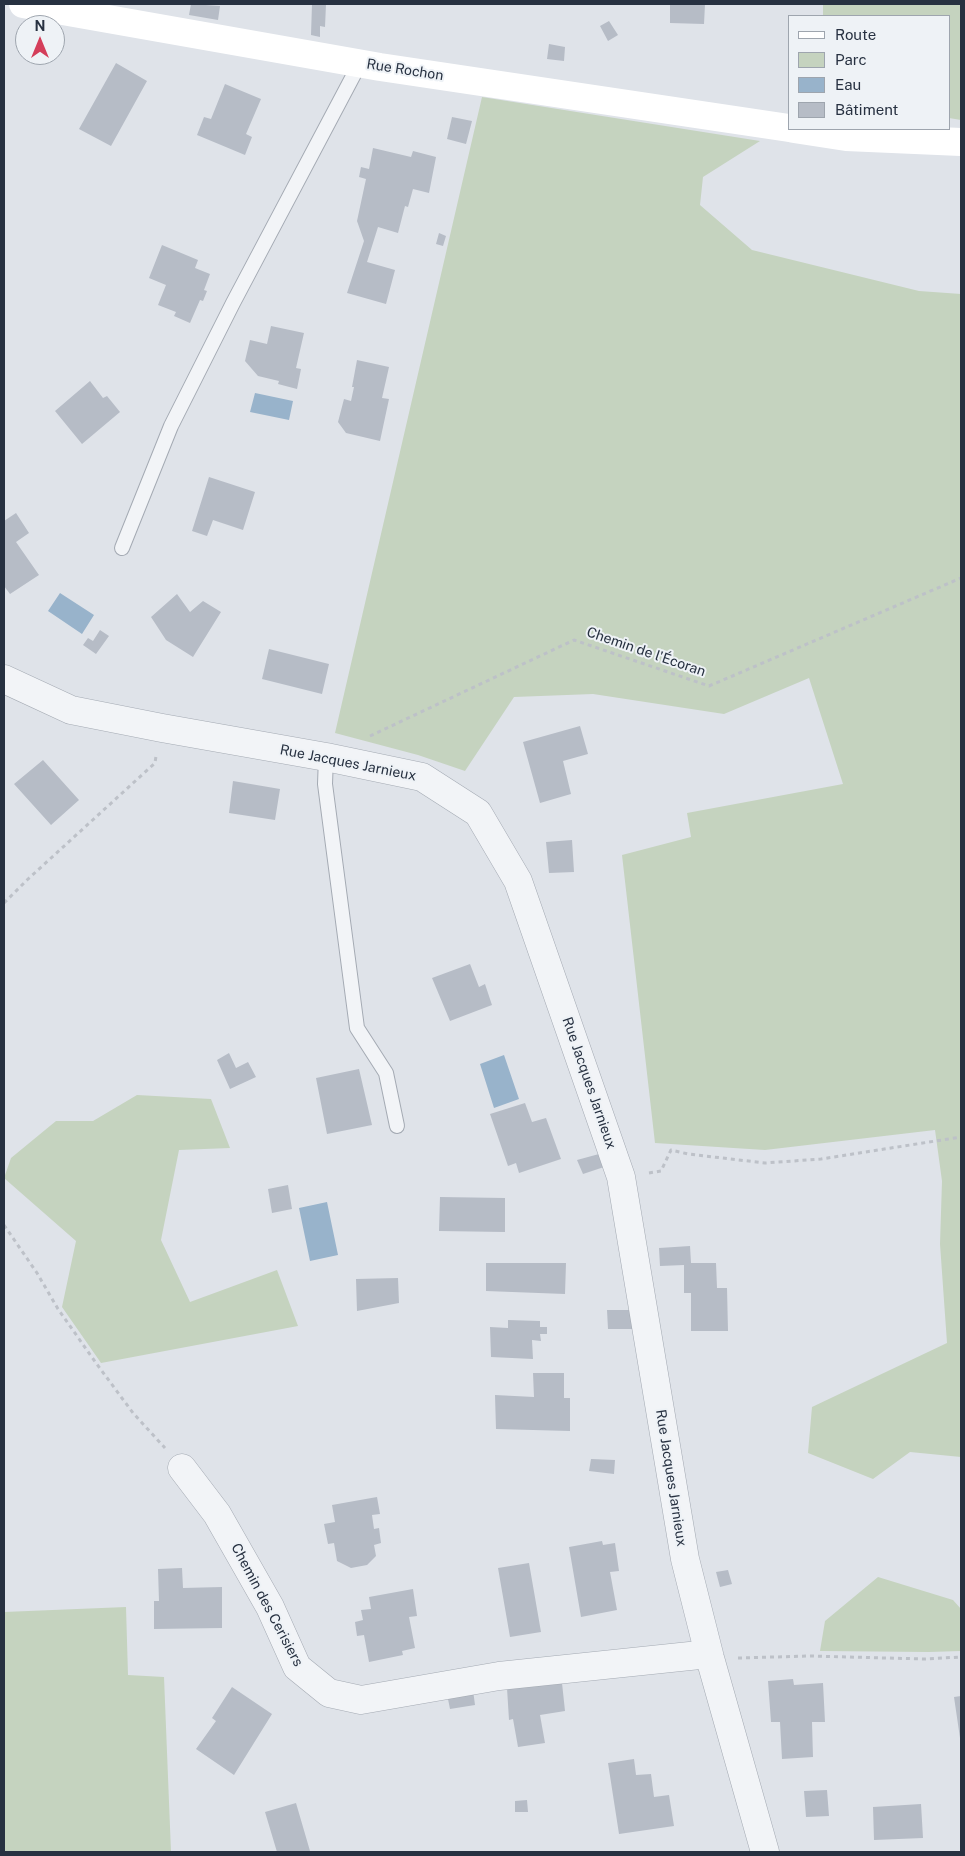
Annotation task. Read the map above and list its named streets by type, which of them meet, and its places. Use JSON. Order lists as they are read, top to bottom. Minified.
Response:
{"streets":{"street":["Rue Rochon","Rue Jacques Jarnieux","Chemin des Cerisiers"],"path":["Chemin de l'Écoran"]},"crossings":[["Rue Jacques Jarnieux","Chemin des Cerisiers"]],"legend":["Route","Parc","Eau","Bâtiment"],"north":"top"}
